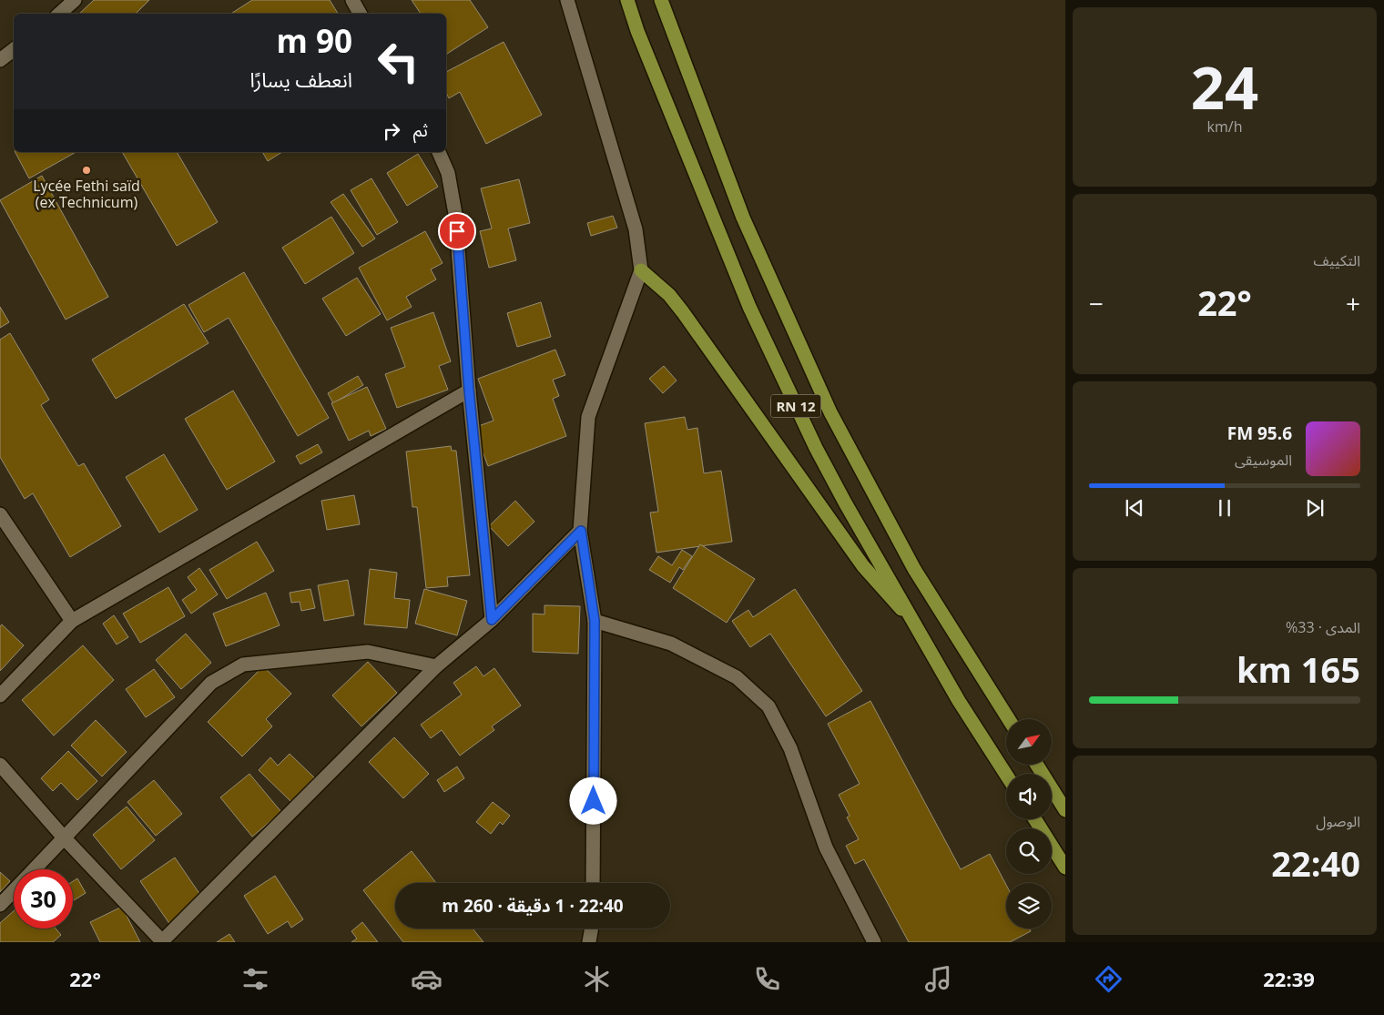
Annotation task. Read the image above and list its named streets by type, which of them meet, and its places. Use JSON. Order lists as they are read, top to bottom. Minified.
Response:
{"streets":{"highway":["RN 12"]},"places":["Lycée Fethi saïd (ex Technicum)"],"north":"top right","page":{"tile":[["24","km/h"],"التكييف",["المدى · 33%","165 km"],["الوصول","22:40"]],"turn":["90 m","انعطف يسارًا"],"then":"ثم","heat":["−","22°","+"],"song":["95.6 FM","الموسيقى"],"limit":"30","trip":"22:40 · 1 دقيقة · 260 m","tabs":["22:39","22°"]}}
